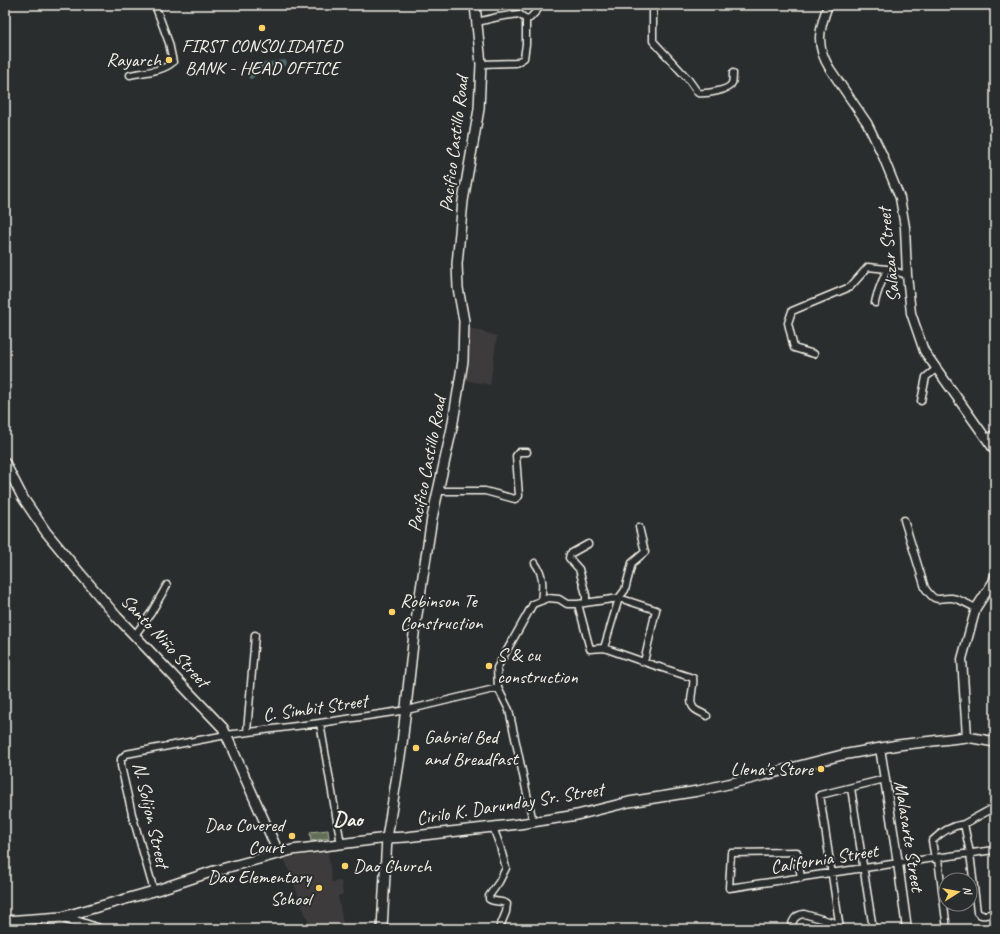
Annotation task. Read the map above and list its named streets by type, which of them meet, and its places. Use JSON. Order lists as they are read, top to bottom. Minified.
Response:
{"streets":{"main road":["Pacifico Castillo Road","Santo Niño Street","Cirilo K. Darunday Sr. Street"],"street":["Salazar Street","C. Simbit Street","N. Solijon Street","Malasarte Street","California Street"]},"crossings":[["Pacifico Castillo Road","C. Simbit Street"],["Pacifico Castillo Road","Cirilo K. Darunday Sr. Street"],["Santo Niño Street","C. Simbit Street"],["Santo Niño Street","Cirilo K. Darunday Sr. Street"],["Santo Niño Street","N. Solijon Street"],["C. Simbit Street","N. Solijon Street"],["Cirilo K. Darunday Sr. Street","N. Solijon Street"],["Cirilo K. Darunday Sr. Street","Malasarte Street"],["Malasarte Street","California Street"]],"districts":["Dao"],"places":["FIRST CONSOLIDATED BANK - HEAD OFFICE","Rayarch","Robinson Te Construction","S & cu construction","Gabriel Bed and Breadfast","Llena's Store","Dao Covered Court","Dao Church","Dao Elementary School"],"north":"right"}
